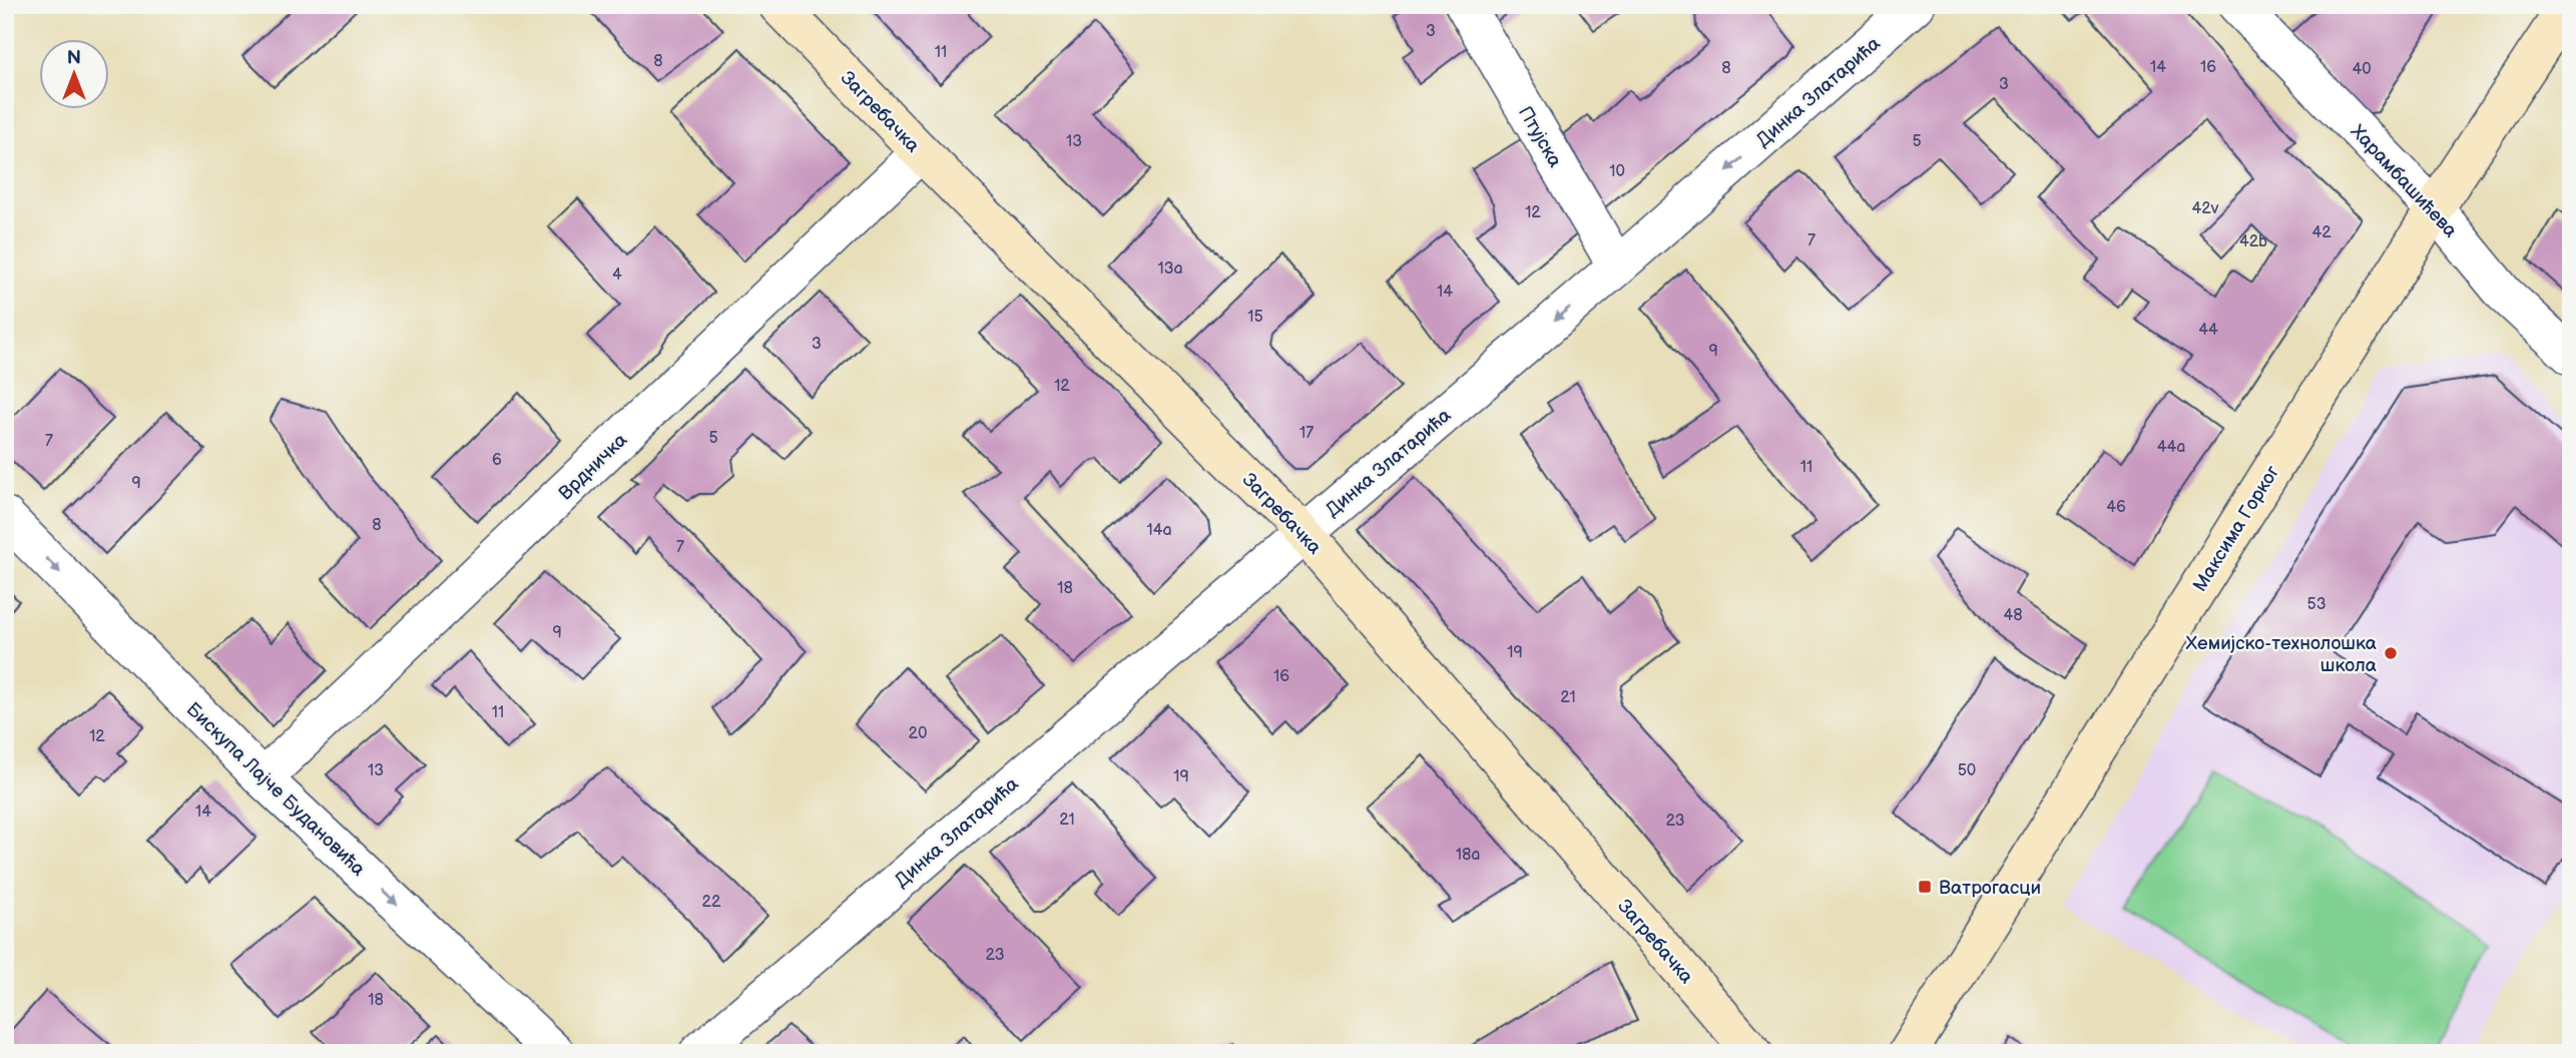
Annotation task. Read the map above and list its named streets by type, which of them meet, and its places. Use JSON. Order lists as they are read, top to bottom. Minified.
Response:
{"streets":{"main road":["Загребачка","Максима Горког"],"street":["Динка Златарића","Птујска","Харамбашићева","Врдничка","Бискупа Лајче Будановића"]},"crossings":[["Динка Златарића","Загребачка"],["Динка Златарића","Птујска"],["Загребачка","Врдничка"],["Харамбашићева","Максима Горког"],["Врдничка","Бискупа Лајче Будановића"]],"one_way":["Динка Златарића","Бискупа Лајче Будановића"],"places":{"other":["Хемијско-технолошка школа"],"transit":["Ватрогасци"]},"house_numbers":["3","11","8","14","16","8","40","3","13","5","10","42v","12","42","7","42b","13a","4","14","15","44","3","9","12","17","5","7","44a","6","11","9","46","8","14a","7","18","53","48","9","19","16","21","11","20","12","13","50","19","14","21","23","18a","22","23","18"],"north":"top"}
